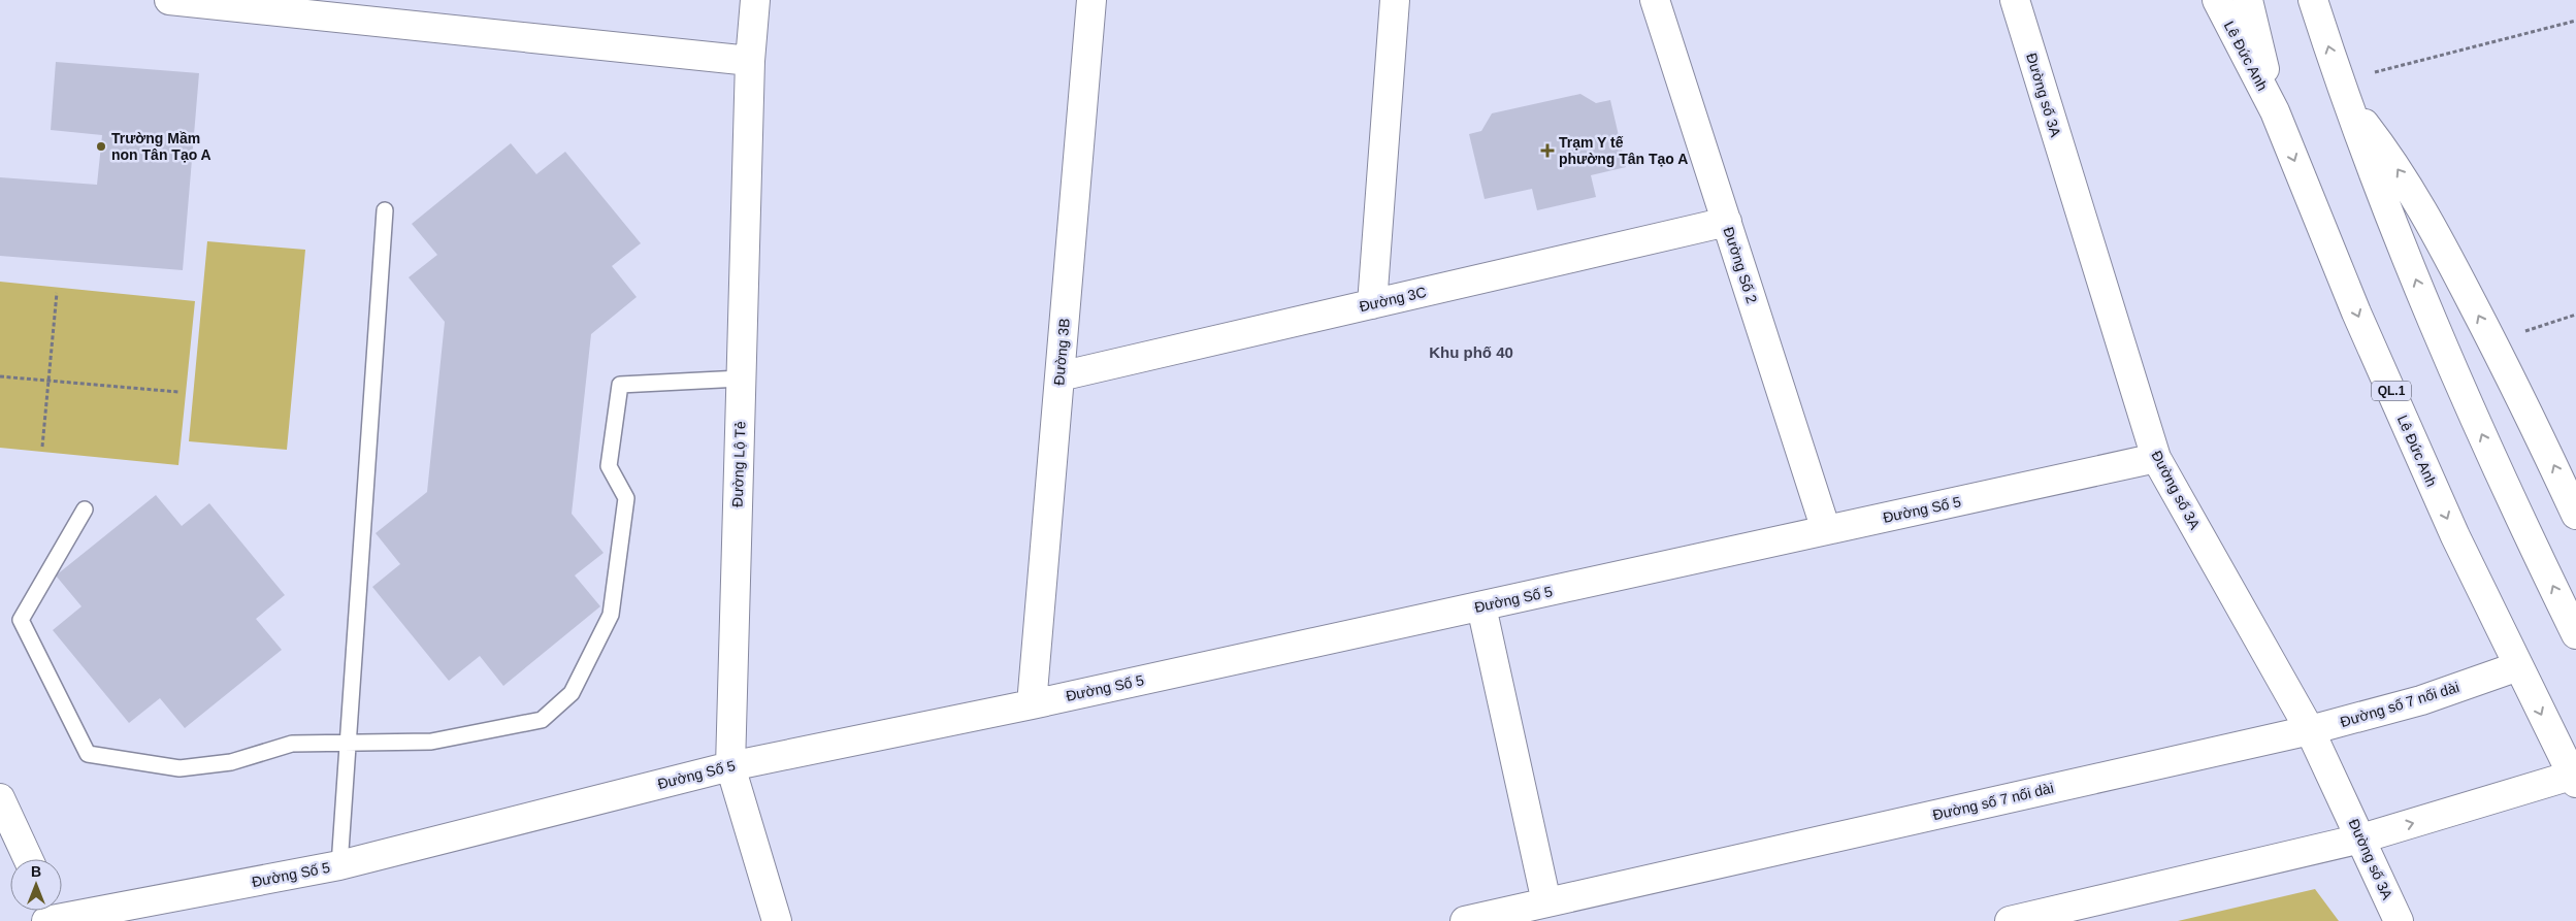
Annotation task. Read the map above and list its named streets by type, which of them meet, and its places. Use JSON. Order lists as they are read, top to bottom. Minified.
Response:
{"streets":{"main road":["Lê Đức Anh","Đường số 3A","Đường Số 2","Đường 3C","Đường 3B","QL.1","Đường Lộ Tẻ","Đường Số 5","Đường số 7 nối dài"]},"crossings":[["Lê Đức Anh","Đường số 7 nối dài"],["Đường số 3A","Đường Số 5"],["Đường số 3A","Đường số 7 nối dài"],["Đường Số 2","Đường 3C"],["Đường Số 2","Đường Số 5"],["Đường 3C","Đường 3B"],["Đường 3B","Đường Số 5"],["Đường Lộ Tẻ","Đường Số 5"]],"districts":["Khu phố 40"],"places":{"other":["Trường Mầm non Tân Tạo A"],"health":["Trạm Y tế phường Tân Tạo A"]},"north":"top"}
